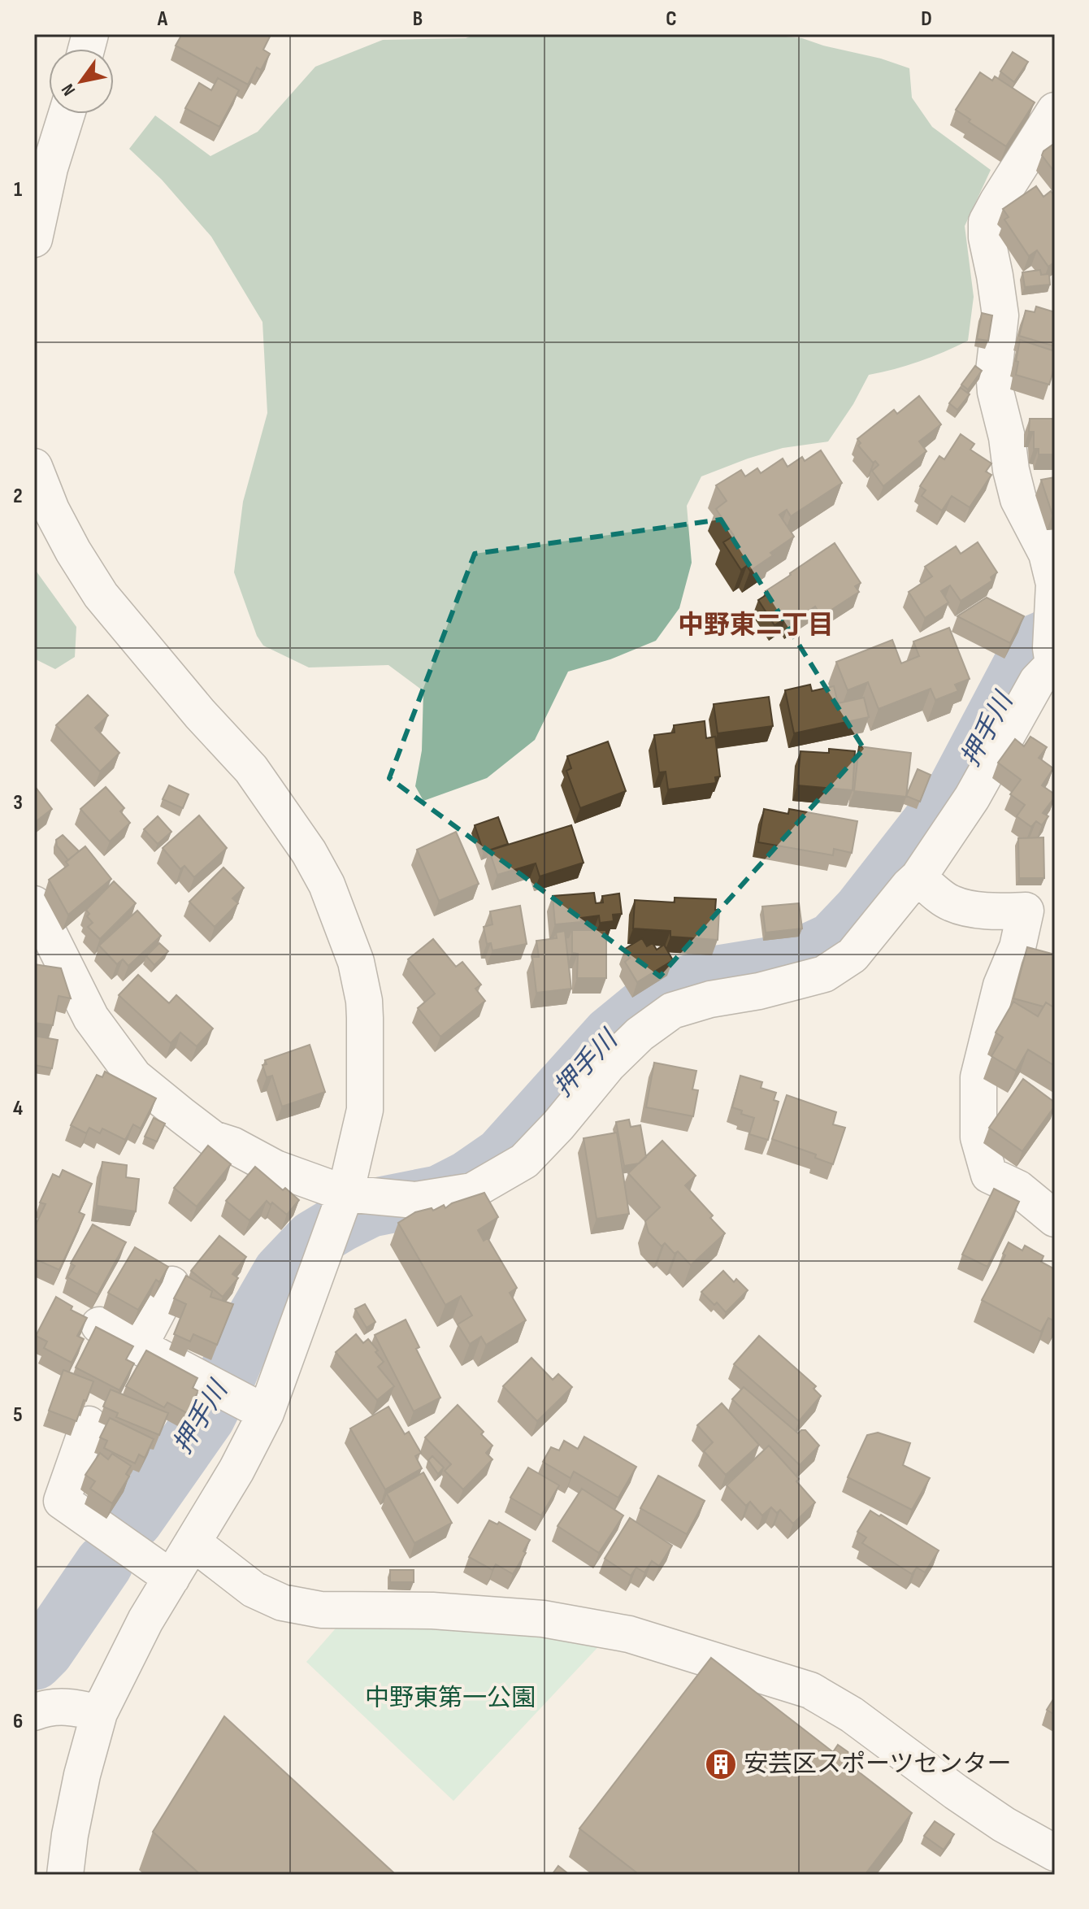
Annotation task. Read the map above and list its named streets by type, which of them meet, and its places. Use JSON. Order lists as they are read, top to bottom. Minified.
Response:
{"districts":["中野東二丁目"],"water":["押手川"],"parks":["中野東第一公園"],"places":{"building":["安芸区スポーツセンター"]},"north":"bottom left","grid":{"columns":["A","B","C","D"],"rows":["1","2","3","4","5","6"]}}
